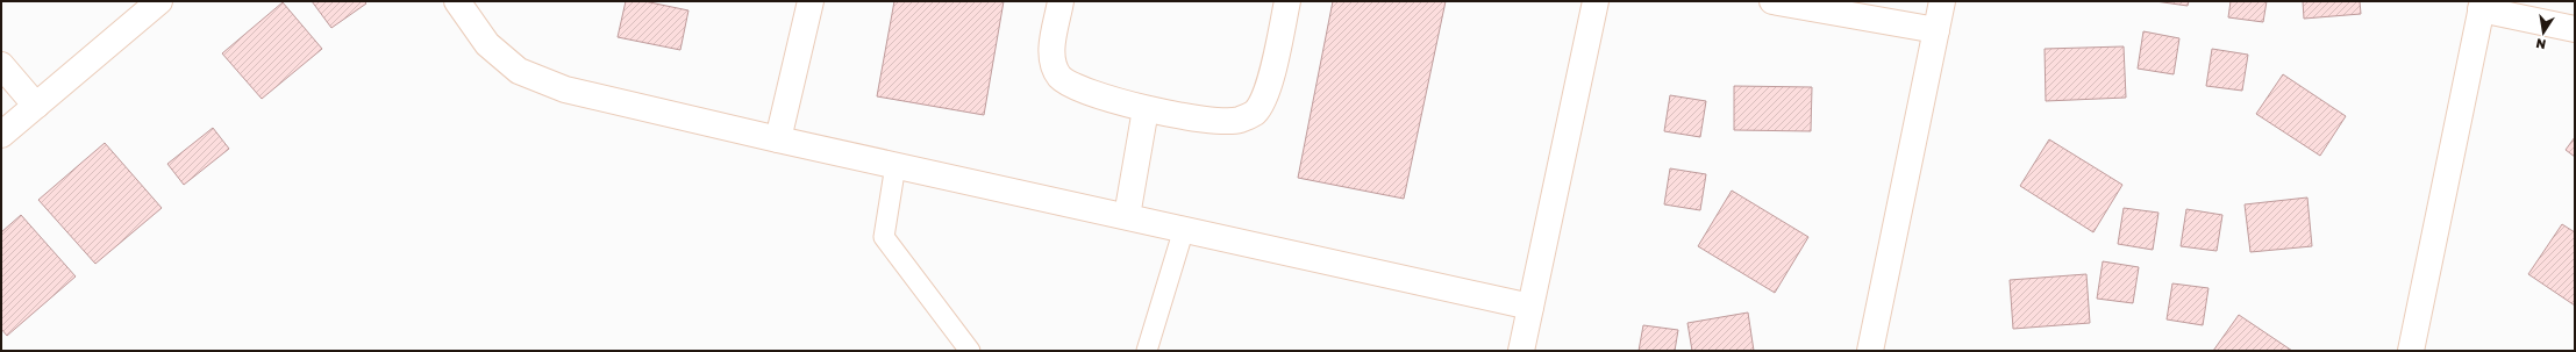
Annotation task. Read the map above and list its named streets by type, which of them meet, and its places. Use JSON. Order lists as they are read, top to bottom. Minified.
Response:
{"north":"bottom"}
